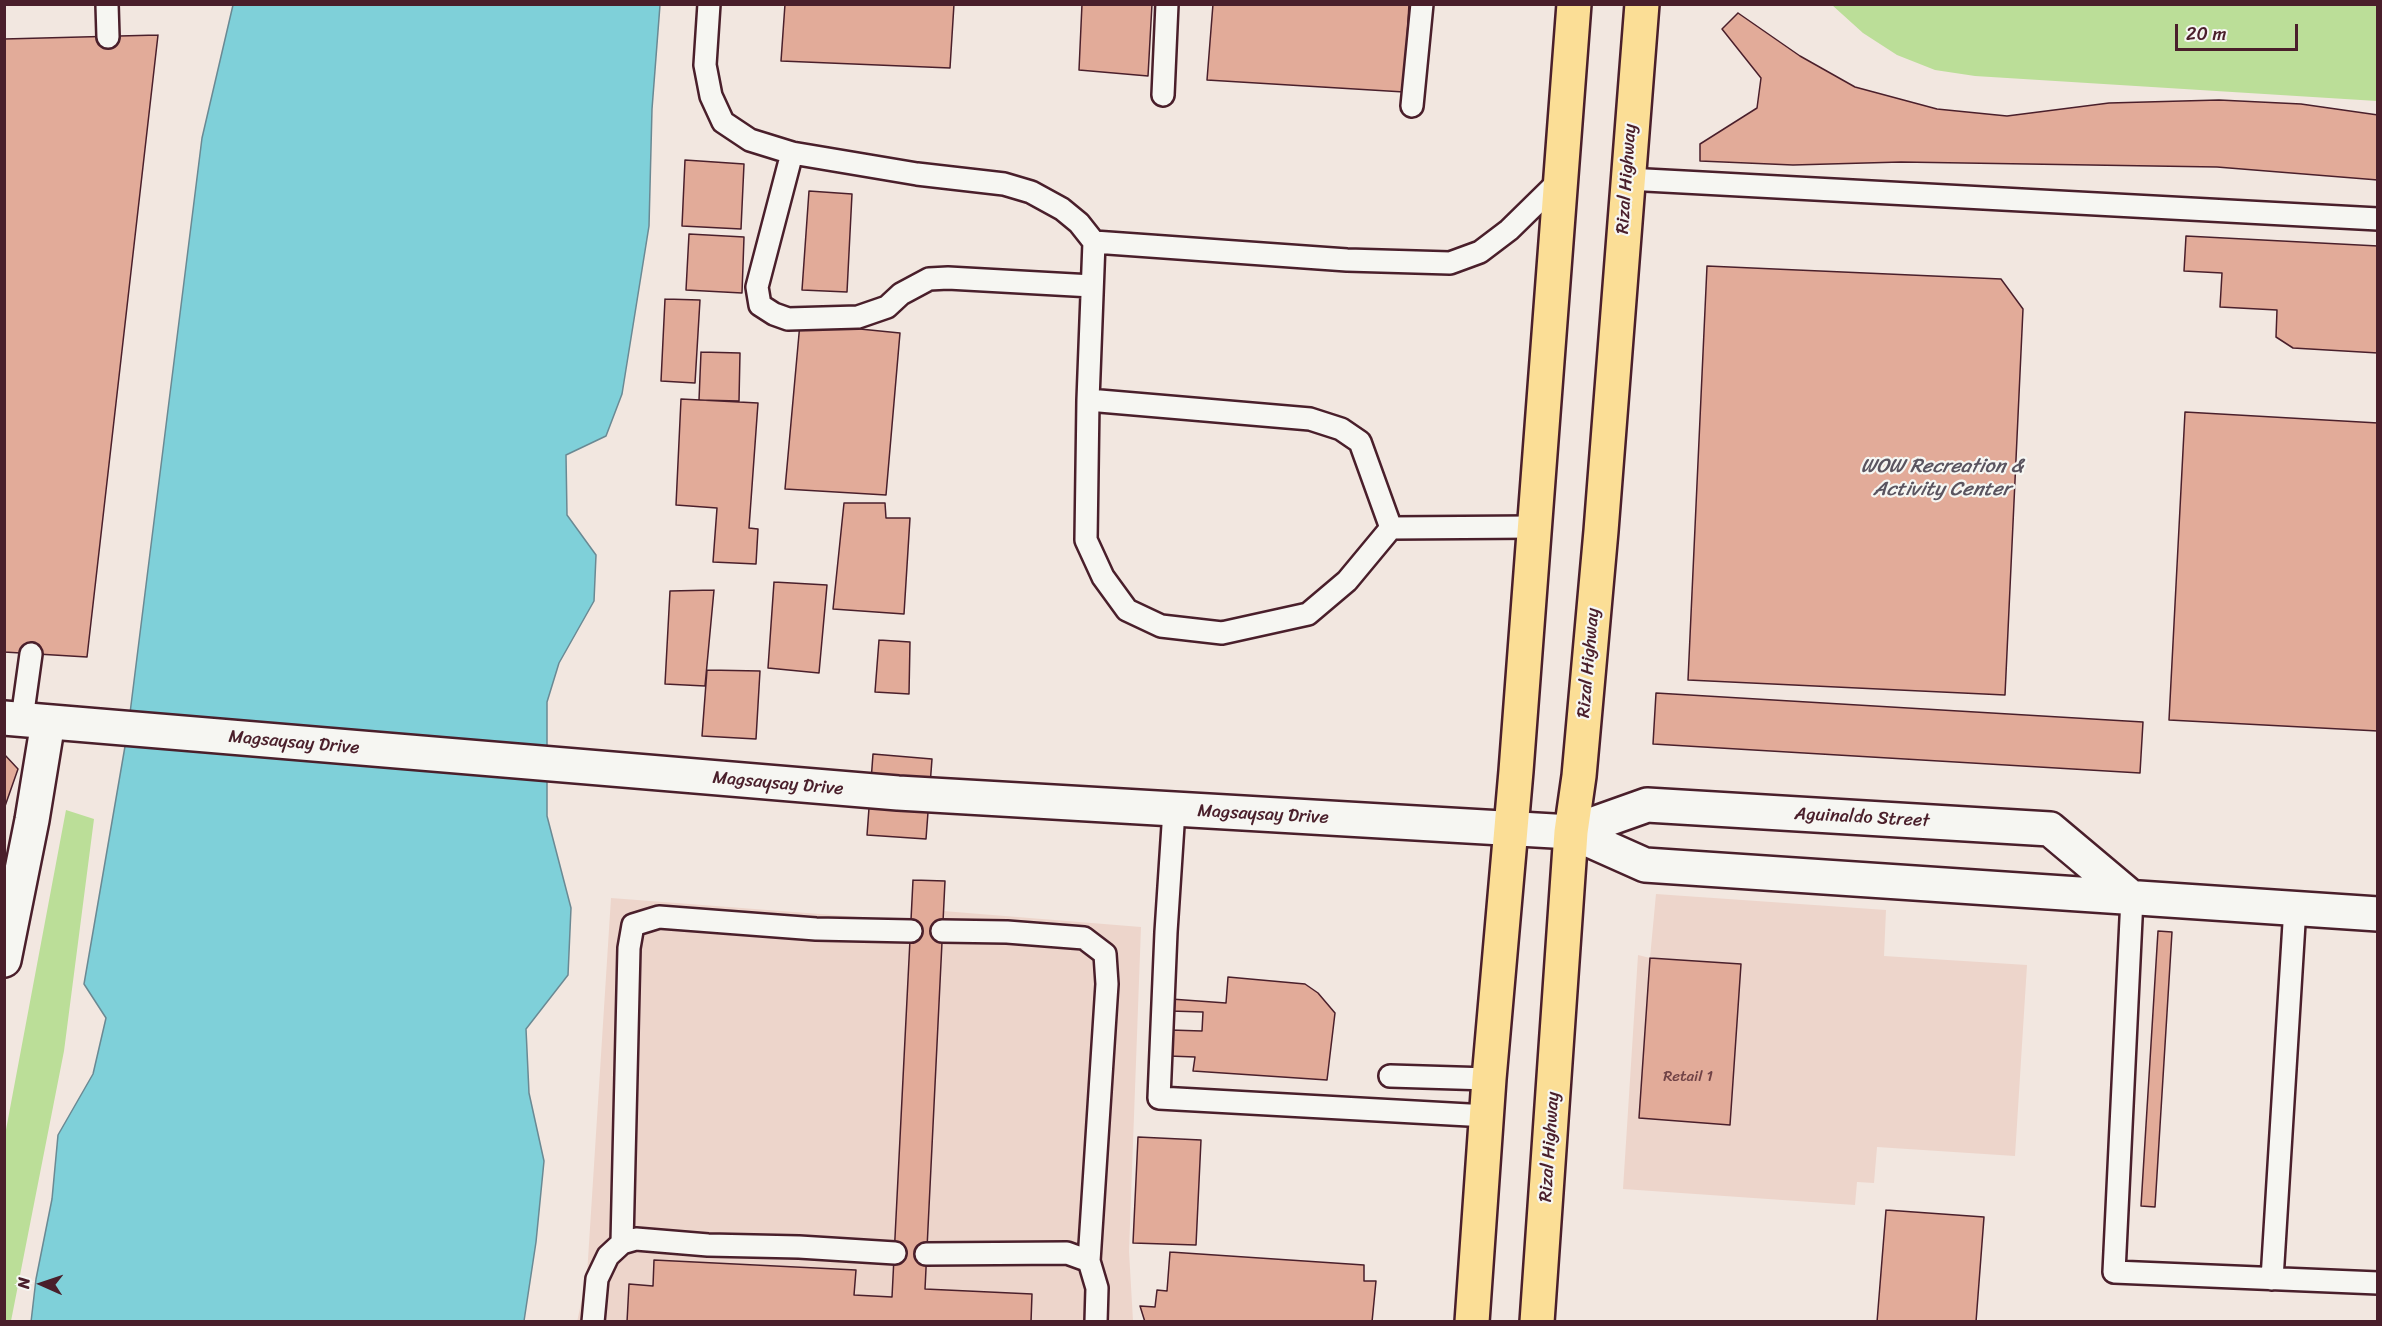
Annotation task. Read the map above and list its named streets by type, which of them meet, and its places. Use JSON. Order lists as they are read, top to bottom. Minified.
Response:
{"streets":{"main road":["Rizal Highway","Magsaysay Drive","Aguinaldo Street"]},"crossings":[["Rizal Highway","Aguinaldo Street"],["Magsaysay Drive","Aguinaldo Street"]],"water":["WOW Recreation & Activity Center"],"house_numbers":["Retail 1"],"scale_bar":"20 m","north":"left"}
